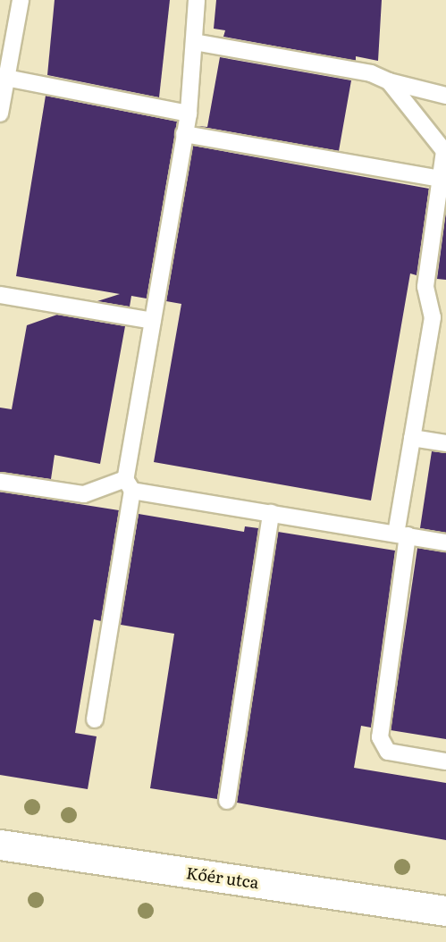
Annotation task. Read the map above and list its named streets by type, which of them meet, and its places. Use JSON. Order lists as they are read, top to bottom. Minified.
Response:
{"streets":{"street":["Kőér utca"]}}
